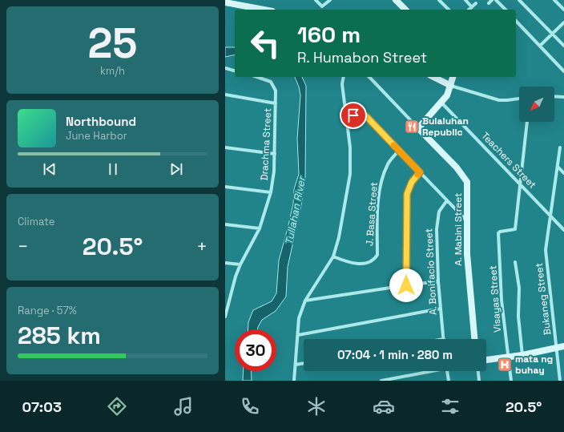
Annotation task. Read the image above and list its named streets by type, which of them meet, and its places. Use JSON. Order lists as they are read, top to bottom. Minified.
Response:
{"streets":{"street":["Drachma Street","Teachers Street","J. Basa Street","A. Mabini Street","A. Bonifacio Street","Visayas Street","Bukaneg Street"]},"crossings":[["Teachers Street","Visayas Street"],["Teachers Street","Bukaneg Street"]],"water":["Tullahan River"],"places":{"restaurant":["Bulaluhan Republic"],"hospital":["mata ng buhay"]},"north":"bottom left","page":{"tile":[["25","km/h"],"Climate",["Range · 57%","285 km"]],"turn":["160 m","R. Humabon Street"],"song":["Northbound","June Harbor"],"heat":["−","20.5°","+"],"limit":"30","trip":"07:04 · 1 min · 280 m","tabs":["07:03","20.5°"]}}
